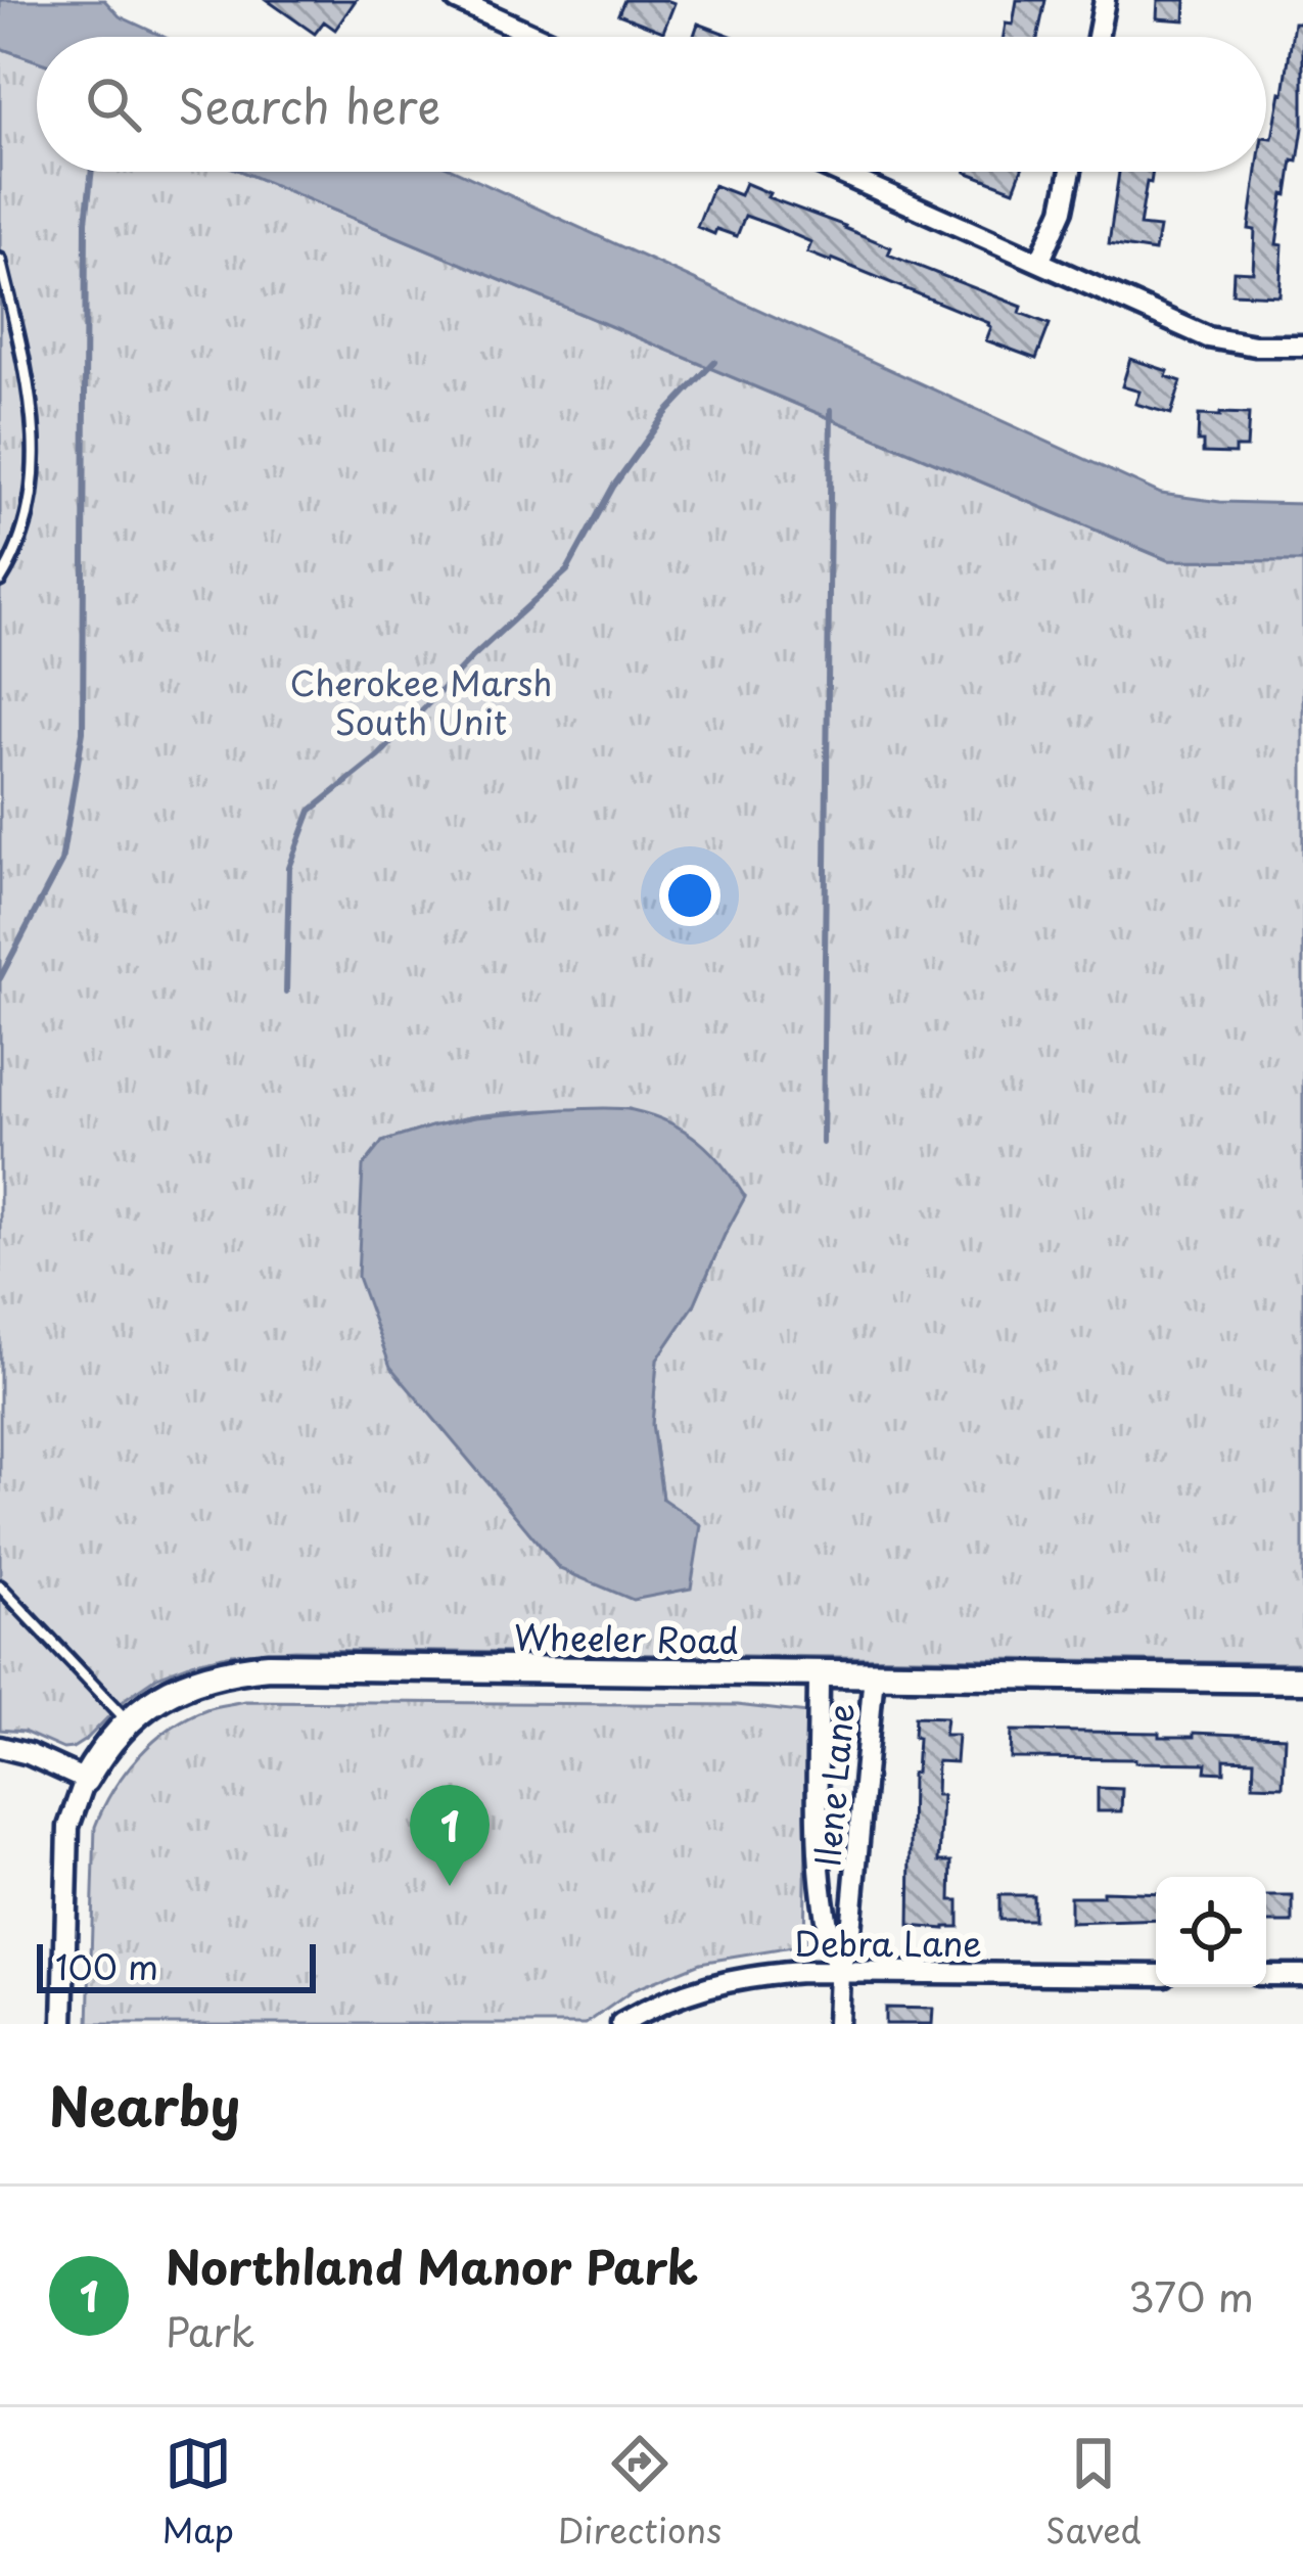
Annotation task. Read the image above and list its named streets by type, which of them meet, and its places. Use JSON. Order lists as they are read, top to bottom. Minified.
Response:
{"streets":{"street":["Wheeler Road","Ilene Lane","Debra Lane"]},"crossings":[["Wheeler Road","Ilene Lane"],["Ilene Lane","Debra Lane"]],"parks":["Cherokee Marsh South Unit"],"scale_bar":"100 m","page":{"search":"Search here","pins":"1","scale":"100 m","heading":"Nearby","list":[{"mark":"1","name":"Northland Manor Park","note":"Park","value":"370 m"}],"nav":["Map","Directions","Saved"]}}
